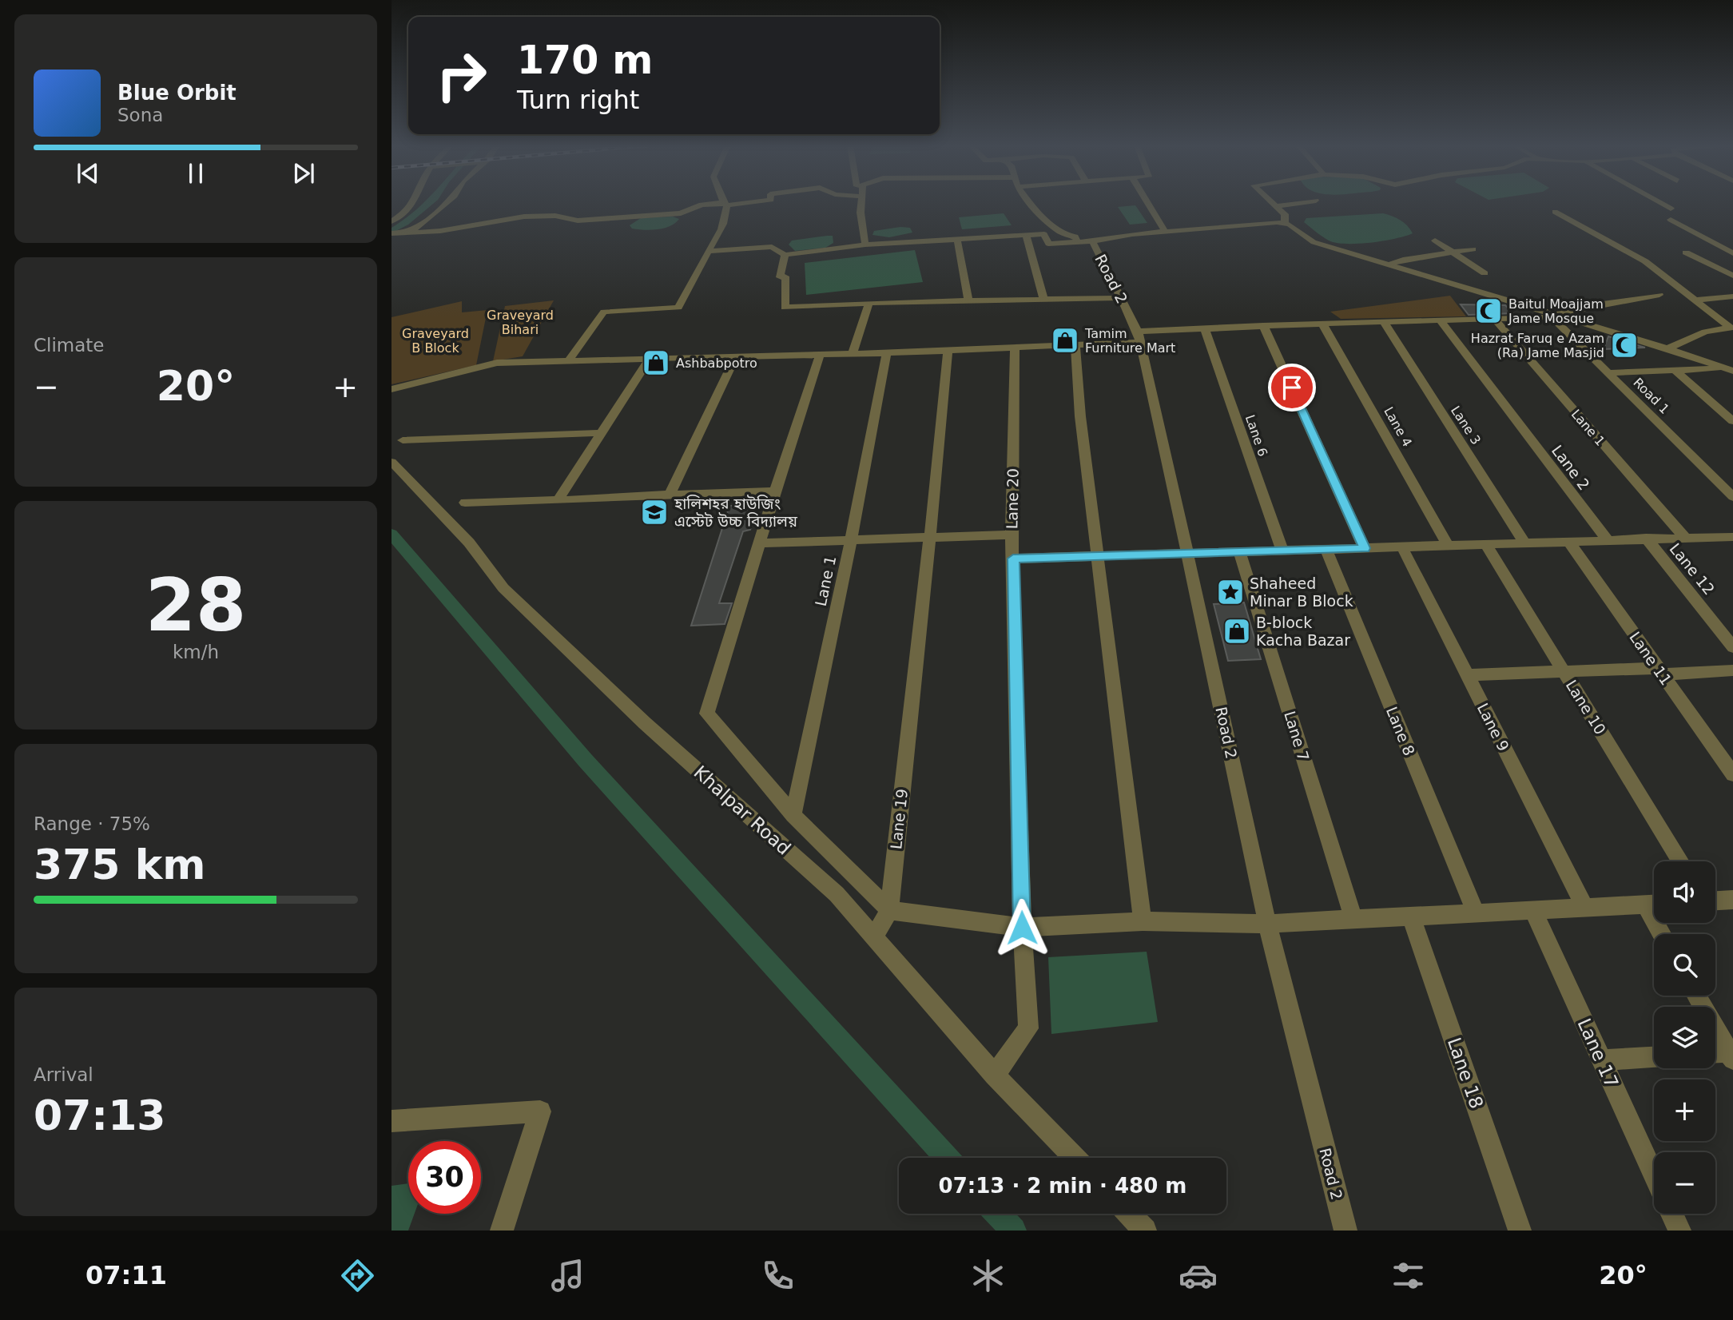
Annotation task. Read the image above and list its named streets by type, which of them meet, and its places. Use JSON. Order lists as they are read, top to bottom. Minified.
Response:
{"streets":{"street":["Road 2","Road 1","Lane 3","Lane 4","Lane 1","Lane 6","Lane 2","Lane 20","Lane 12","Lane 11","Lane 10","Lane 9","Lane 8","Lane 7","Khalpar Road","Lane 19","Lane 17","Lane 18"]},"crossings":[["Lane 20","Khalpar Road"]],"parks":["Graveyard Bihari","Graveyard B Block"],"places":{"mosque":["Baitul Moajjam Jame Mosque","Hazrat Faruq e Azam (Ra) Jame Masjid"],"shop":["Tamim Furniture Mart","Ashbabpotro","B-block Kacha Bazar"],"school or university":["হালিশহর হাউজিং এস্টেট উচ্চ বিদ্যালয়"],"place":["Shaheed Minar B Block"]},"page":{"turn":["170 m","Turn right"],"song":["Blue Orbit","Sona"],"tile":["Climate",["28","km/h"],["Range · 75%","375 km"],["Arrival","07:13"]],"heat":["−","20°","+"],"map_buttons":["+","−"],"limit":"30","trip":"07:13 · 2 min · 480 m","tabs":["07:11","20°"]}}
